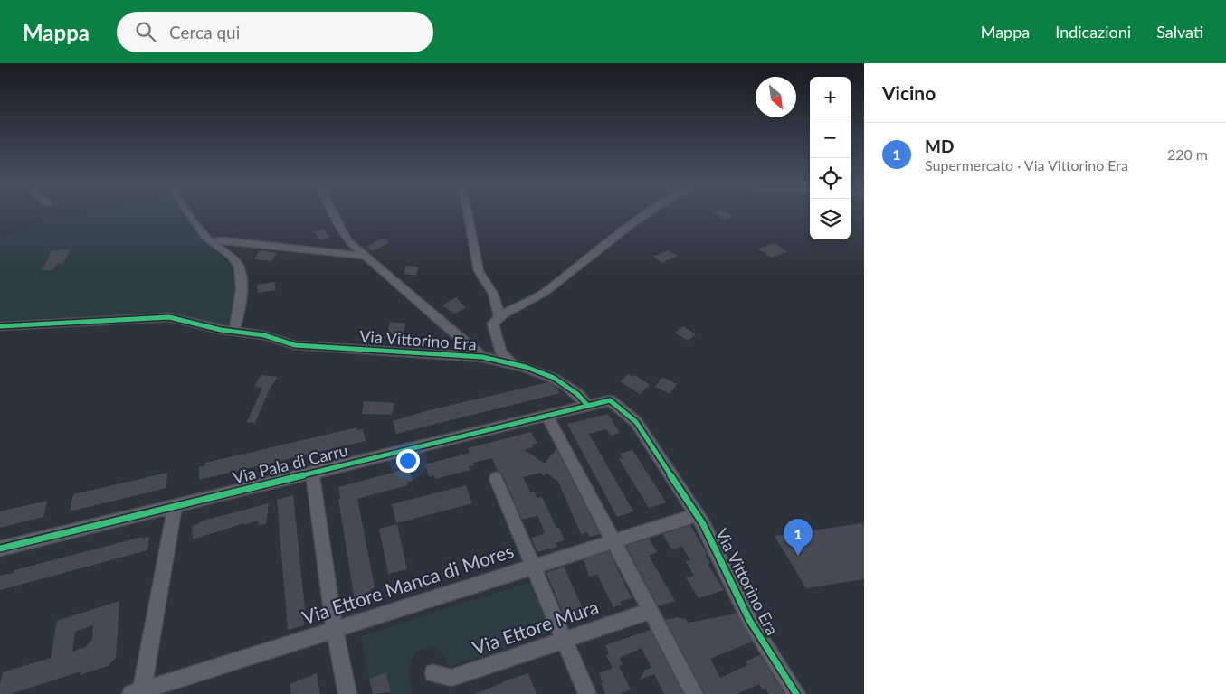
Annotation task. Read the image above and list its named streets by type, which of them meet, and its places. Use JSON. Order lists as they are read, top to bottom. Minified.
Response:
{"streets":{"street":["Via Vittorino Era","Via Pala di Carru","Via Ettore Manca di Mores","Via Ettore Mura"]},"crossings":[["Via Vittorino Era","Via Pala di Carru"],["Via Vittorino Era","Via Ettore Manca di Mores"]],"north":"bottom right","page":{"header":"Mappa","search":"Cerca qui","nav":["Mappa","Indicazioni","Salvati"],"heading":"Vicino","map_buttons":["+","−"],"list":[{"mark":"1","name":"MD","note":"Supermercato · Via Vittorino Era","value":"220 m"}],"pins":"1"}}
